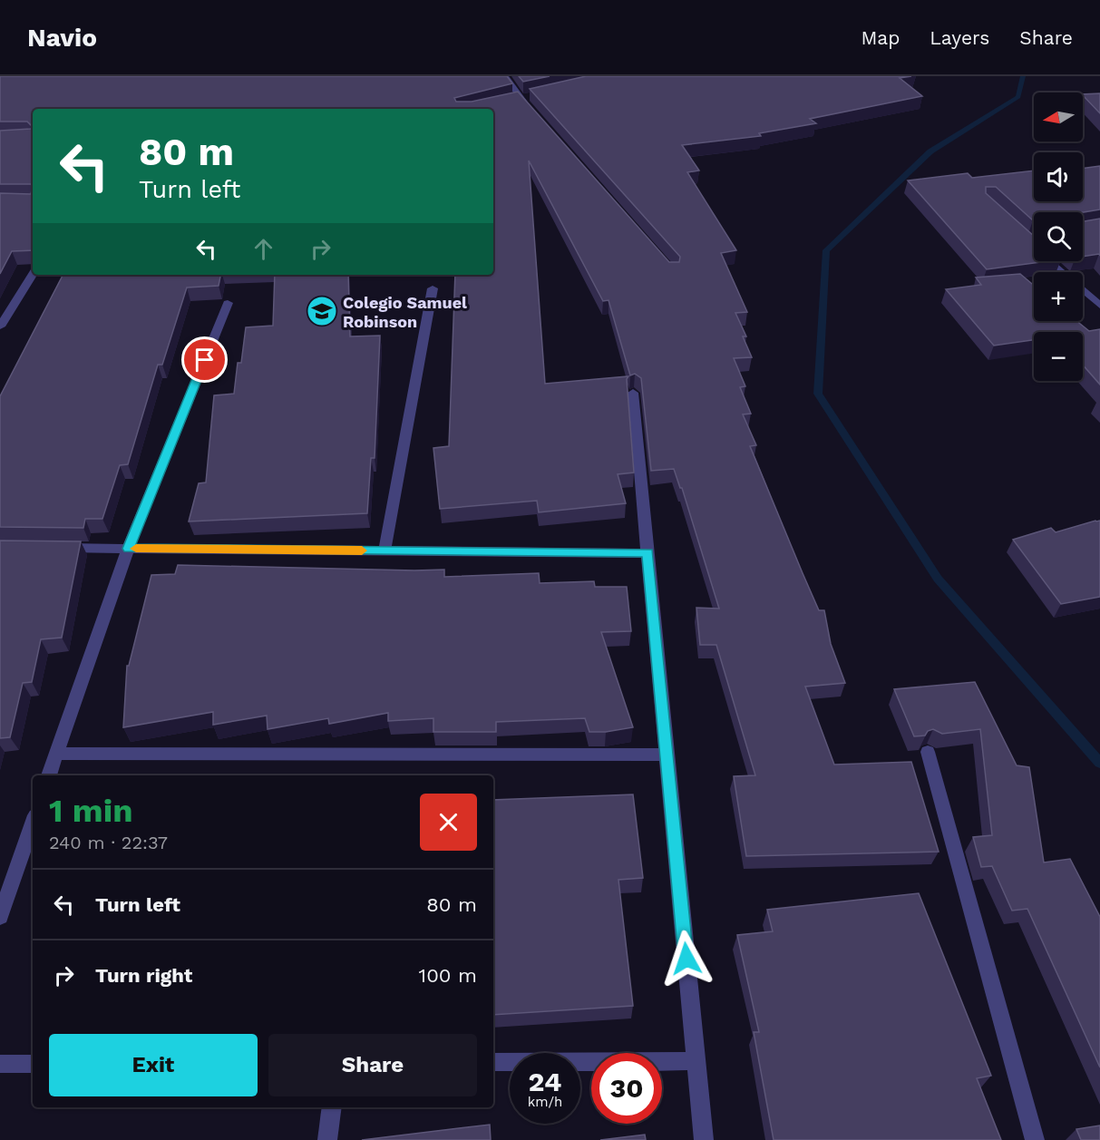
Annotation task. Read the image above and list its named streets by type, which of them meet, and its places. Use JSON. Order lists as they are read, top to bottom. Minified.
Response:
{"places":{"school or university":["Colegio Samuel Robinson"]},"north":"left","page":{"header":"Navio","nav":["Map","Layers","Share"],"map_buttons":["+","−"],"turn":["80 m","Turn left"],"heading":["1 min","240 m · 22:37"],"list":[{"name":"Turn left","value":"80 m"},{"name":"Turn right","value":"100 m"}],"buttons":["Exit","Share"],"speed":"24 km/h","limit":"30"}}
